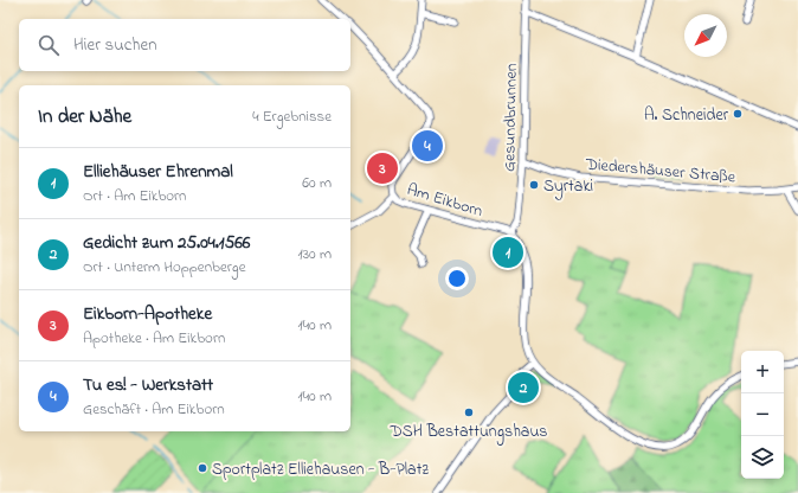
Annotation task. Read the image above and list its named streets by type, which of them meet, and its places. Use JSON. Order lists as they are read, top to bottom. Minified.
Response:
{"streets":{"street":["Gesundbrunnen","Diedershäuser Straße","Am Eikborn"]},"crossings":[["Gesundbrunnen","Diedershäuser Straße"],["Gesundbrunnen","Am Eikborn"]],"places":["A. Schneider","Syrtaki","DSH Bestattungshaus","Sportplatz Elliehausen - B-Platz"],"north":"bottom left","page":{"search":"Hier suchen","heading":["In der Nähe","4 Ergebnisse"],"pins":["4","3","1","2"],"list":[{"mark":"1","name":"Elliehäuser Ehrenmal","note":"Ort · Am Eikborn","value":"60 m"},{"mark":"2","name":"Gedicht zum 25.04.1566","note":"Ort · Unterm Hoppenberge","value":"130 m"},{"mark":"3","name":"Eikborn-Apotheke","note":"Apotheke · Am Eikborn","value":"140 m"},{"mark":"4","name":"Tu es! - Werkstatt","note":"Geschäft · Am Eikborn","value":"140 m"}],"map_buttons":["+","−"]}}
